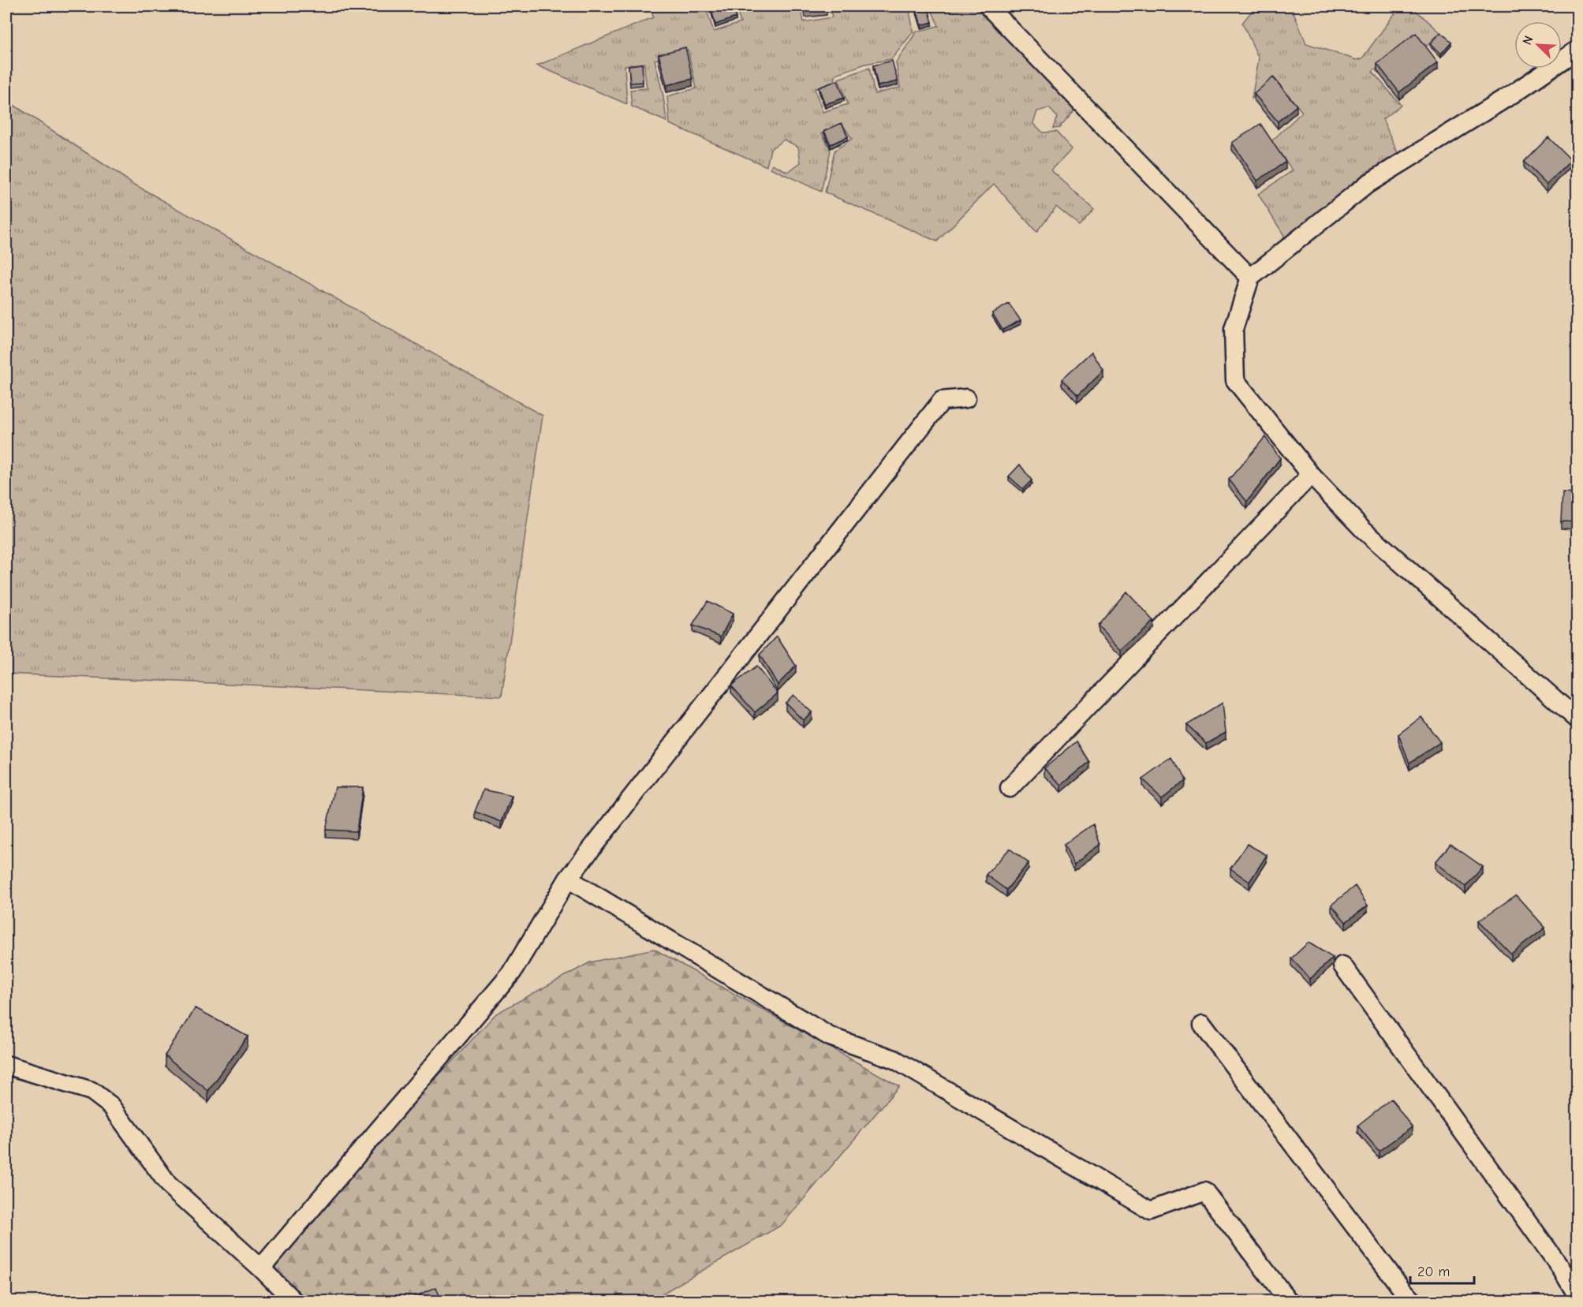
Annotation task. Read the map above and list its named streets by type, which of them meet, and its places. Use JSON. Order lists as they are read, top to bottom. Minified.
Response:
{"scale_bar":"20 m","north":"top left"}
